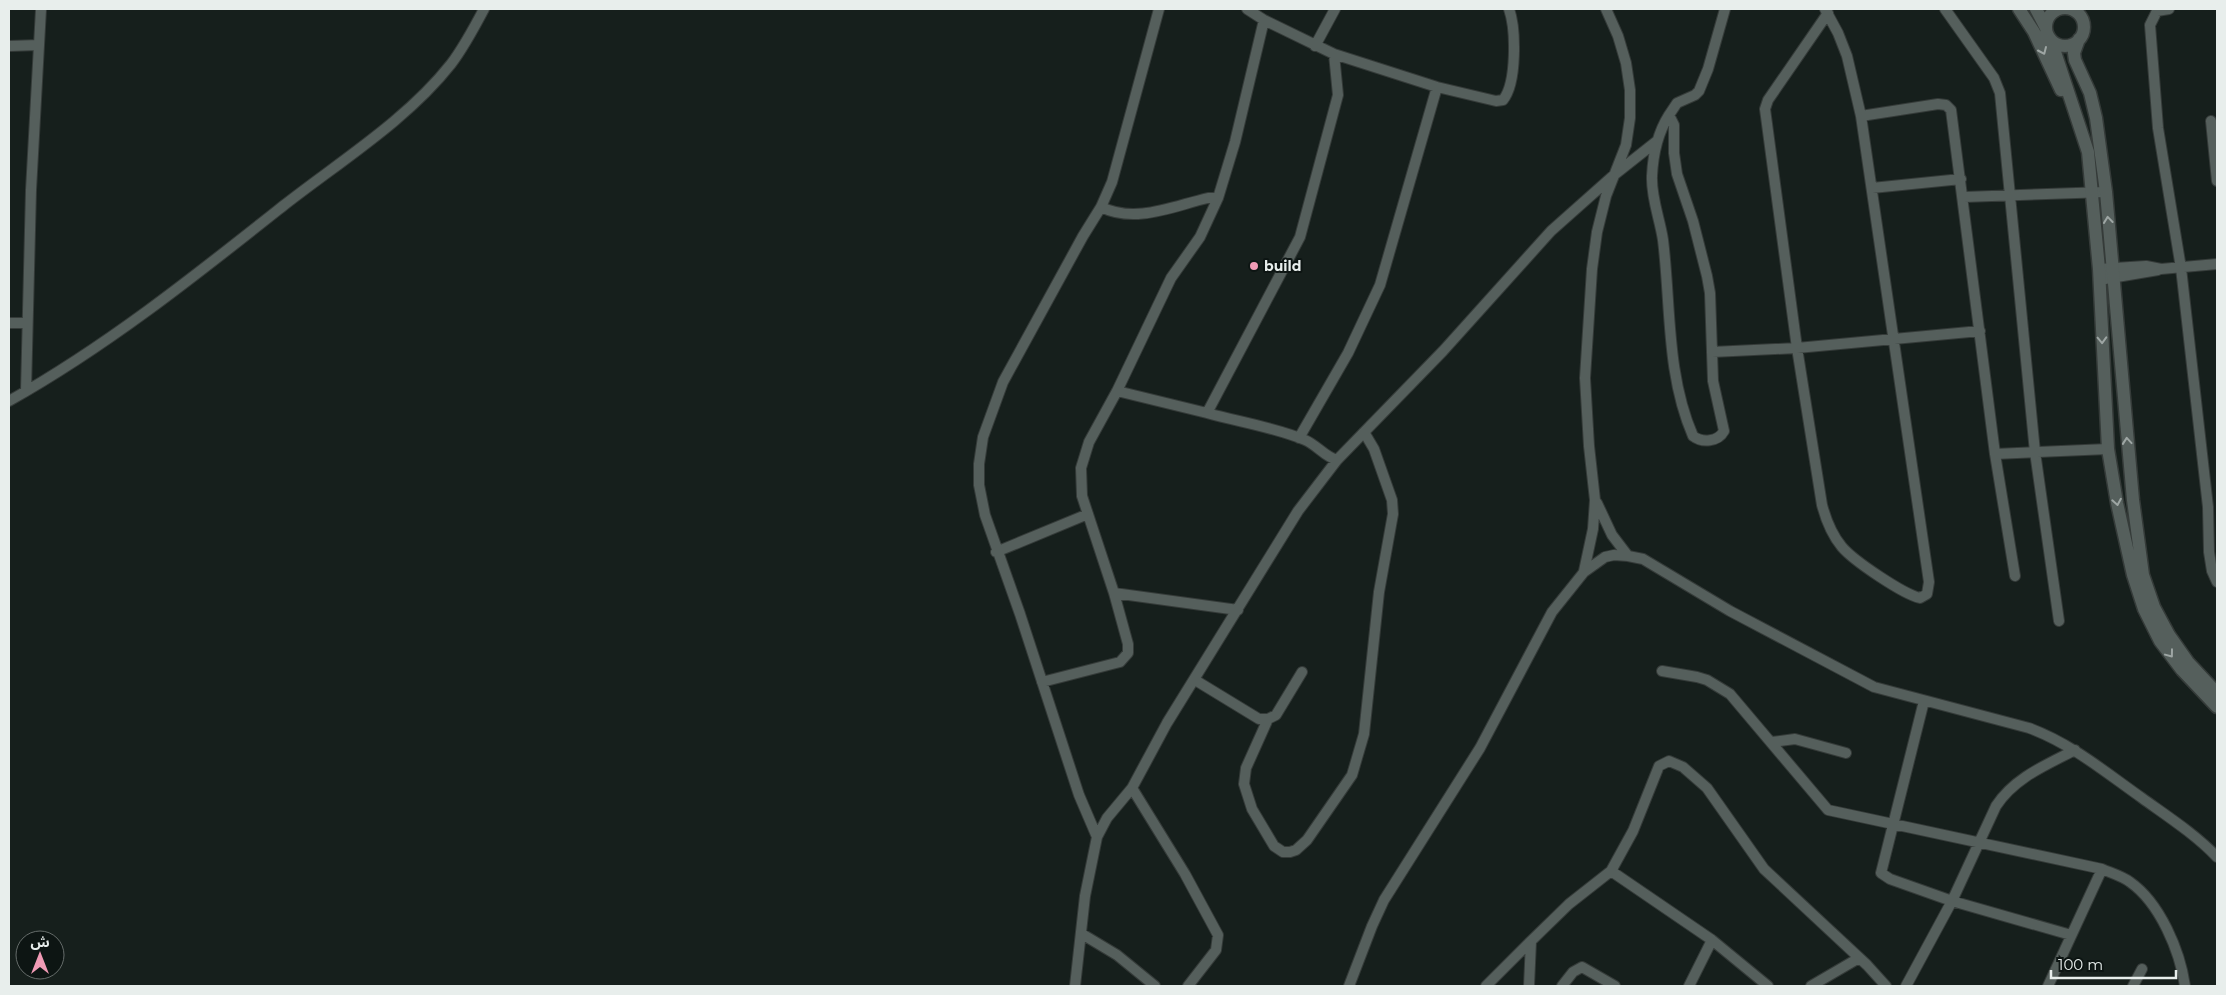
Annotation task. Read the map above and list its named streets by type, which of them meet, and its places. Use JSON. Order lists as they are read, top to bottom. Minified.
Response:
{"places":["build"],"scale_bar":"100 m","north":"top"}
